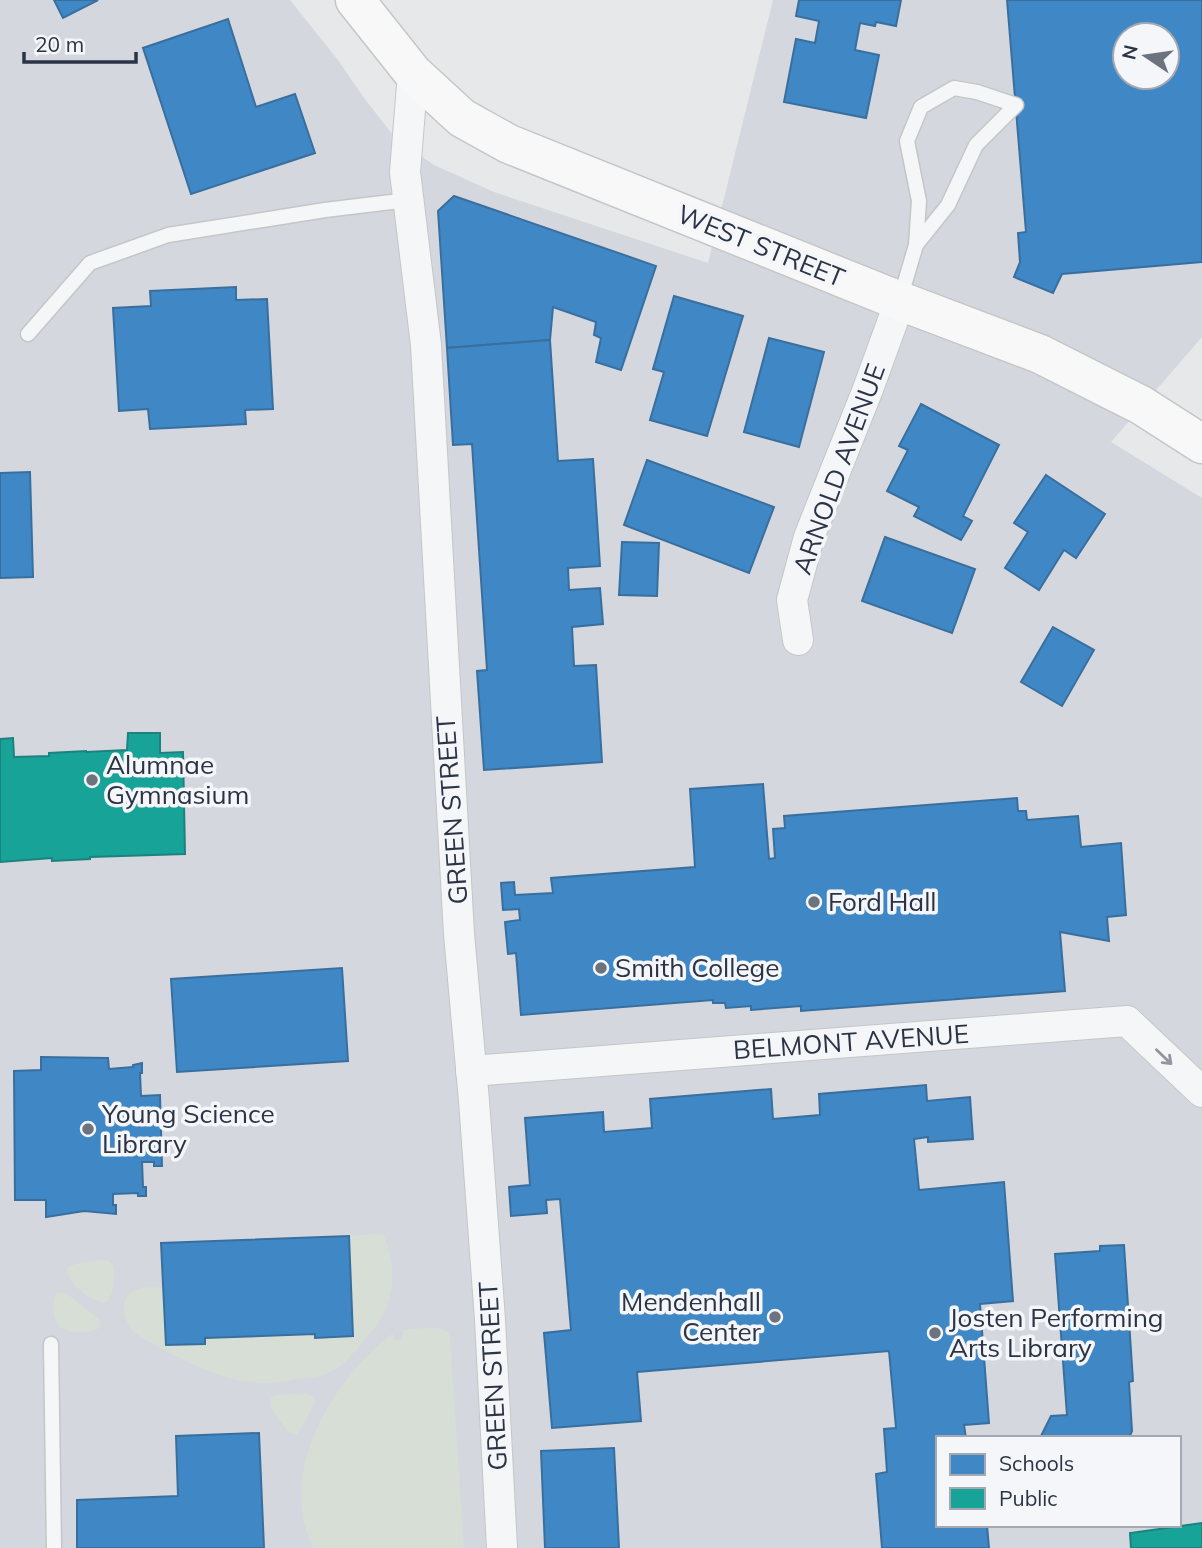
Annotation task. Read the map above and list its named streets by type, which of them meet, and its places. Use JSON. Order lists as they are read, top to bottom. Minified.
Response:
{"streets":{"main road":["WEST STREET"],"street":["ARNOLD AVENUE","GREEN STREET","BELMONT AVENUE"]},"crossings":[["WEST STREET","ARNOLD AVENUE"],["WEST STREET","GREEN STREET"],["GREEN STREET","BELMONT AVENUE"]],"one_way":["BELMONT AVENUE"],"places":["Alumnae Gymnasium","Ford Hall","Smith College","Young Science Library","Mendenhall Center","Josten Performing Arts Library"],"legend":["Schools","Public"],"scale_bar":"20 m","north":"left"}
